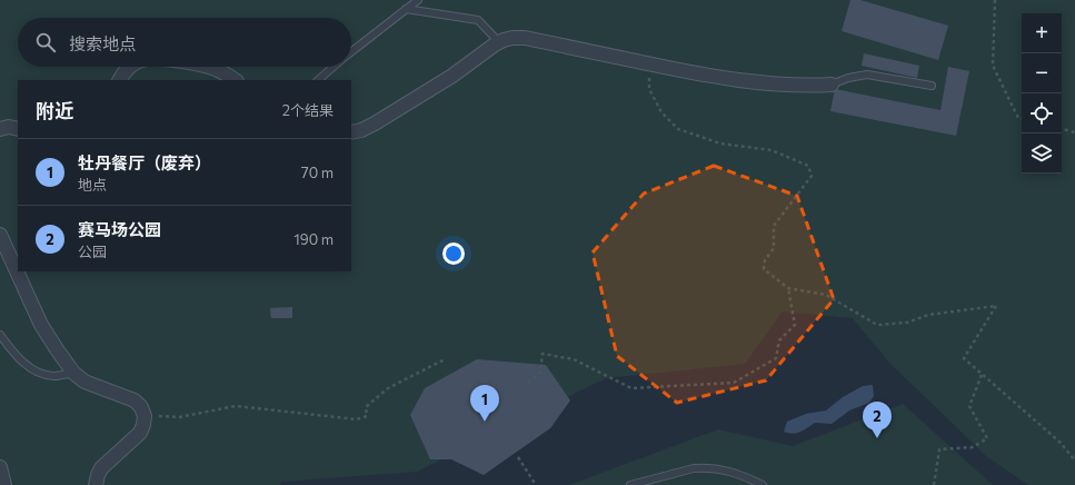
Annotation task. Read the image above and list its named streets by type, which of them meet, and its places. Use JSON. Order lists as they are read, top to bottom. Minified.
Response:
{"page":{"map_buttons":["+","−"],"search":"搜索地点","heading":["附近","2个结果"],"list":[{"mark":"1","name":"牡丹餐厅（废弃）","note":"地点","value":"70 m"},{"mark":"2","name":"赛马场公园","note":"公园","value":"190 m"}],"pins":["1","2"]}}
